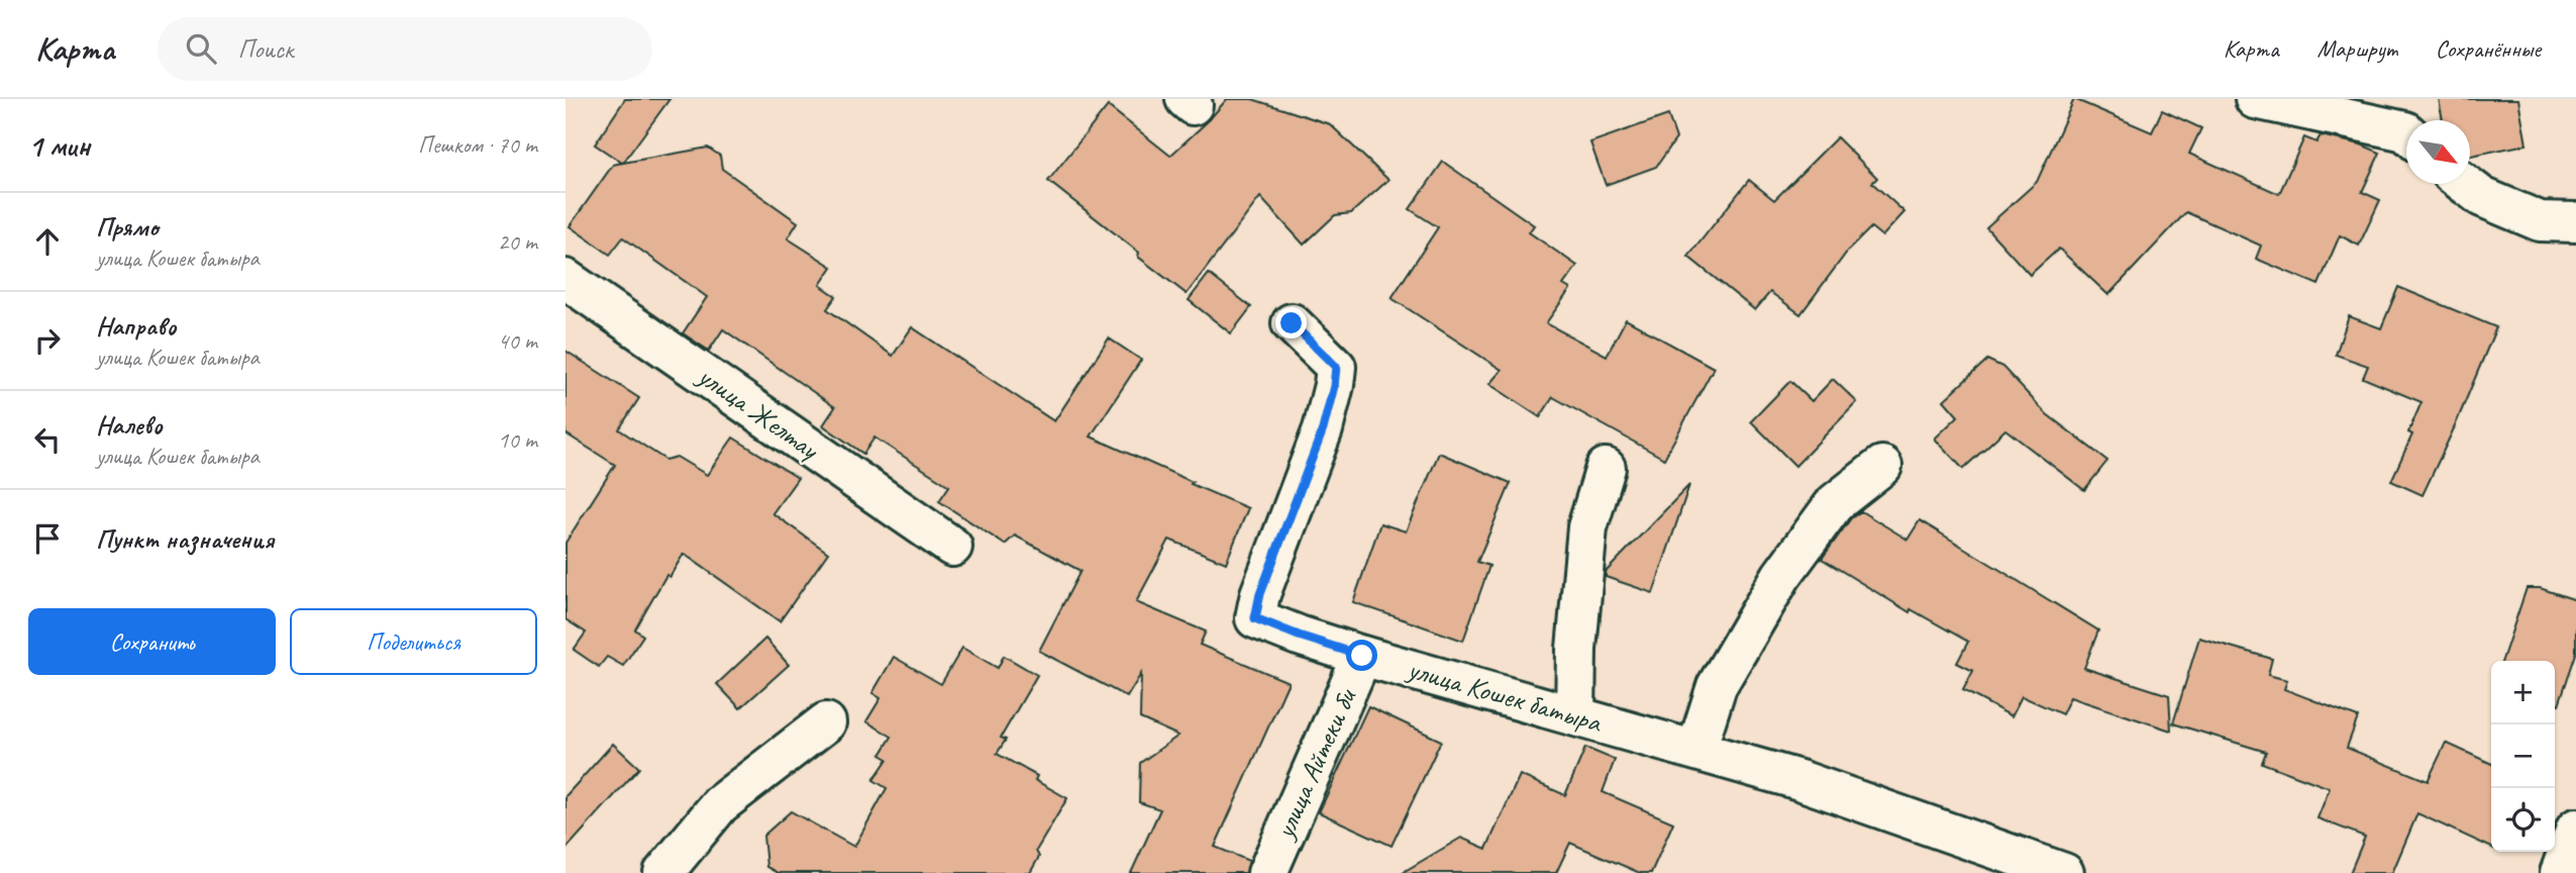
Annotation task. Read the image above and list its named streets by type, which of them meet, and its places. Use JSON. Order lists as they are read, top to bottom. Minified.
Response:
{"streets":{"street":["улица Желтау","улица Кошек батыра","улица Айтеки би"]},"crossings":[["улица Кошек батыра","улица Айтеки би"]],"north":"bottom right","page":{"header":"Карта","search":"Поиск","nav":["Карта","Маршрут","Сохранённые"],"heading":["1 мин","Пешком · 70 m"],"list":[["Прямо","улица Кошек батыра","20 m"],["Направо","улица Кошек батыра","40 m"],["Налево","улица Кошек батыра","10 m"],"Пункт назначения"],"buttons":["Сохранить","Поделиться"],"map_buttons":["+","−"]}}
